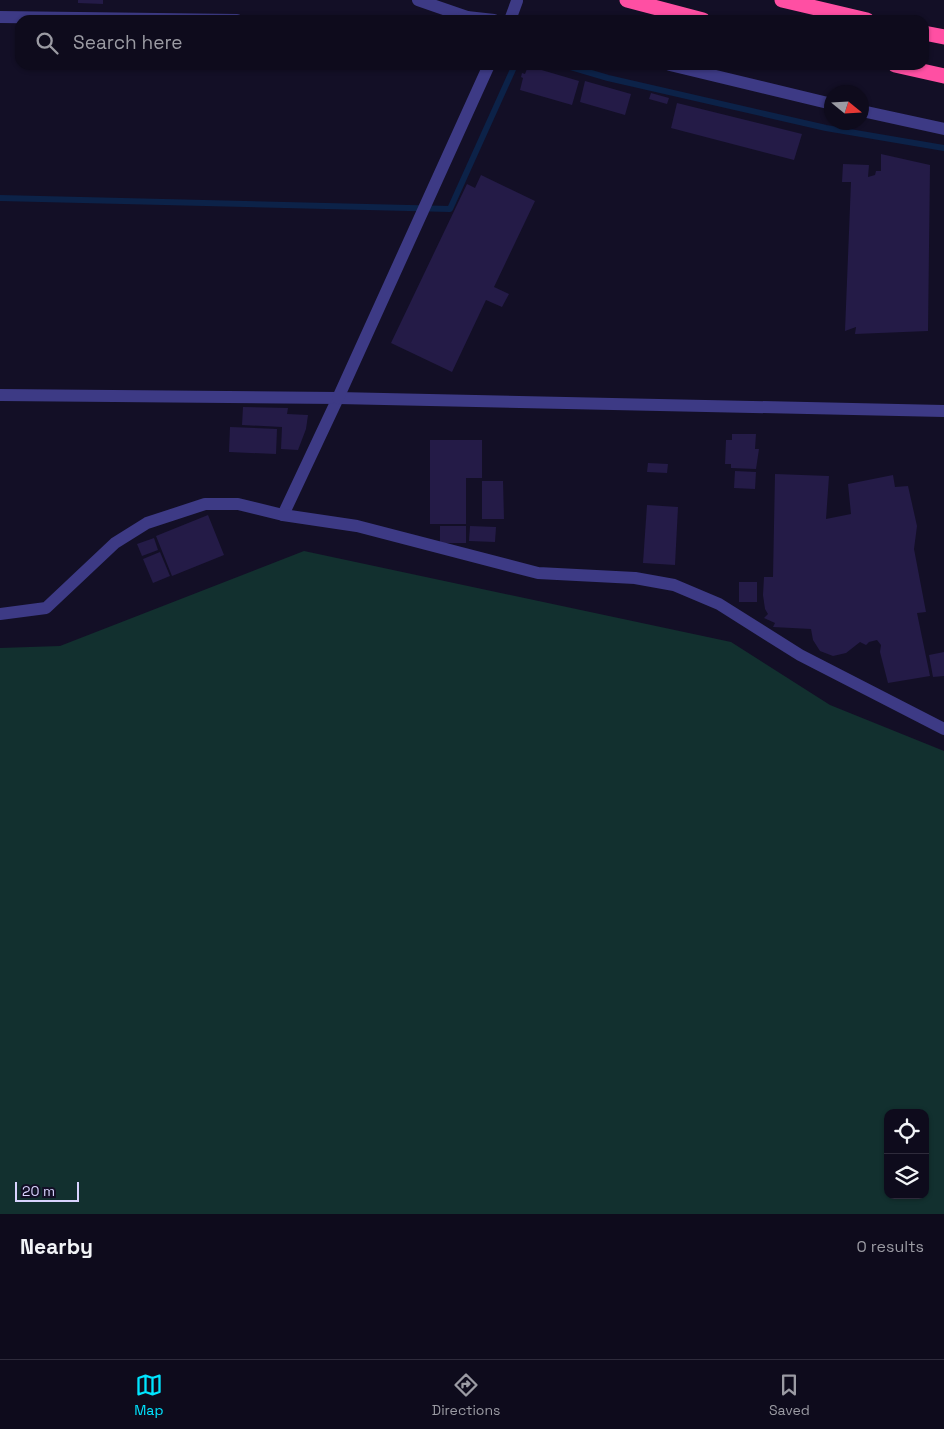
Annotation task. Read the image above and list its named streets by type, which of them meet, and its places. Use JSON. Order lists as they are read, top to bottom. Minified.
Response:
{"scale_bar":"20 m","north":"right","page":{"search":"Search here","scale":"20 m","heading":["Nearby","0 results"],"nav":["Map","Directions","Saved"]}}
